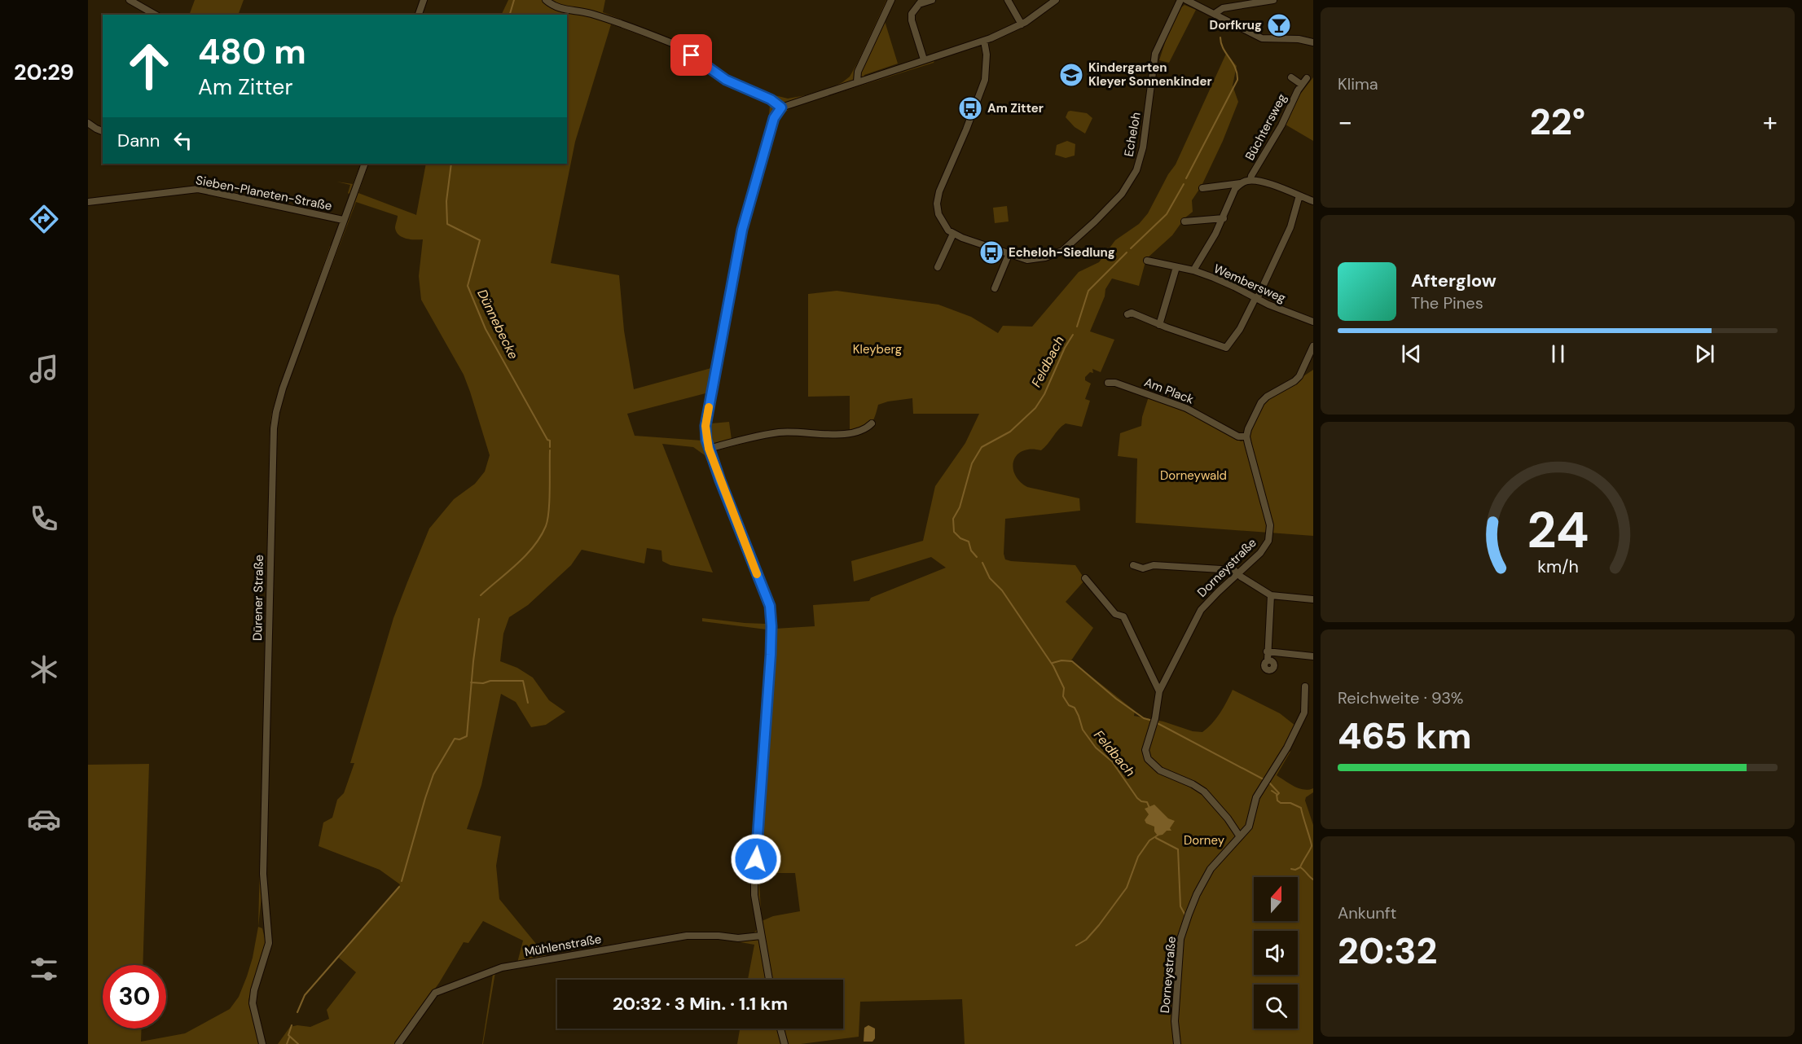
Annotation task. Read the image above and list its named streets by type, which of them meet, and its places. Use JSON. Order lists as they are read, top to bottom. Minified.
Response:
{"streets":{"street":["Büchtersweg","Echeloh","Sieben-Planeten-Straße","Wembersweg","Am Plack","Dorneystraße","Dürener Straße","Mühlenstraße"]},"crossings":[["Sieben-Planeten-Straße","Dürener Straße"],["Am Plack","Dorneystraße"]],"water":["Dünnebecke","Feldbach"],"parks":["Kleyberg","Dorneywald","Dorney"],"places":{"bar":["Dorfkrug"],"school or university":["Kindergarten Kleyer Sonnenkinder"],"bus stop":["Am Zitter","Echeloh-Siedlung"]},"north":"top","page":{"tabs":"20:29","tile":["Klima",["Reichweite · 93%","465 km"],["Ankunft","20:32"]],"turn":["480 m","Am Zitter"],"heat":["−","22°","+"],"then":"Dann","song":["Afterglow","The Pines"],"limit":"30","trip":"20:32 · 3 Min. · 1.1 km","gauge":["24","km/h"]}}
